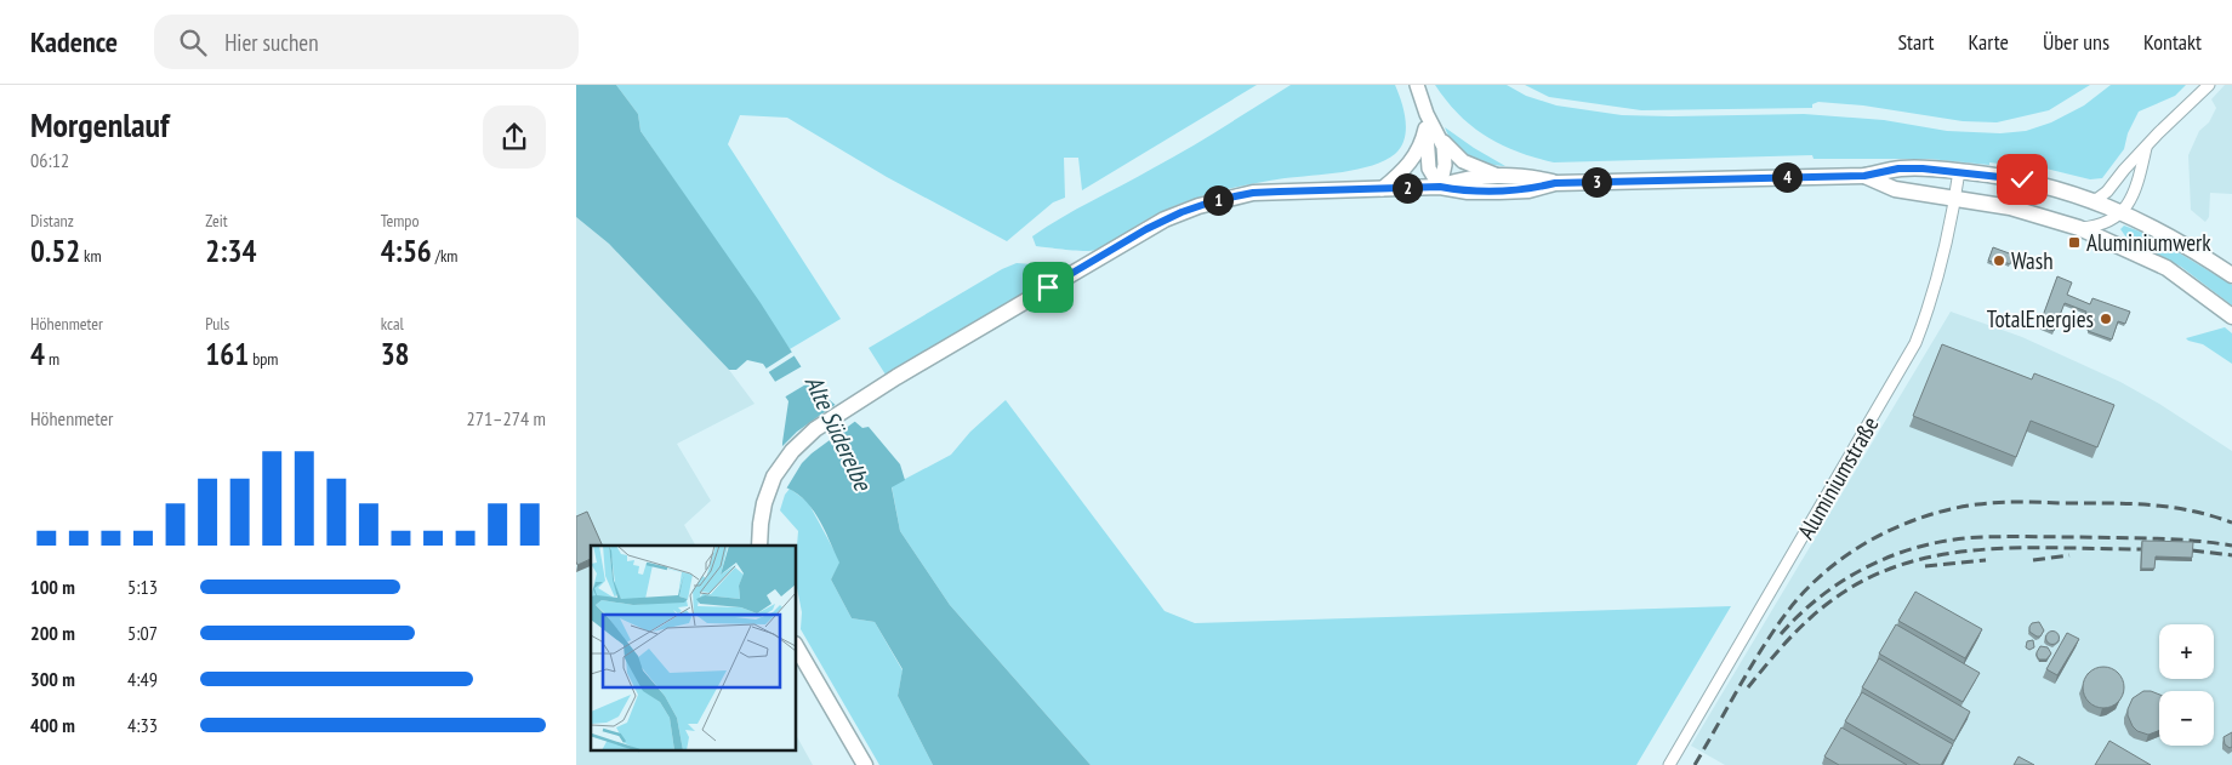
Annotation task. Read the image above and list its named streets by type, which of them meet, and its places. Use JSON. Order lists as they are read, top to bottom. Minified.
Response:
{"streets":{"street":["Aluminiumstraße"]},"water":["Alte Süderelbe"],"places":{"transit":["Aluminiumwerk"],"other":["Wash","TotalEnergies"]},"page":{"header":"Kadence","search":"Hier suchen","nav":["Start","Karte","Über uns","Kontakt"],"heading":["Morgenlauf","06:12"],"pins":["4","3","2","1"],"stats":[["Distanz","0.52 km"],["Zeit","2:34"],["Tempo","4:56 /km"],["Höhenmeter","4 m"],["Puls","161 bpm"],["kcal","38"]],"chart":["Höhenmeter","271–274 m"],"list":[{"name":"100 m","note":"5:13"},{"name":"200 m","note":"5:07"},{"name":"300 m","note":"4:49"},{"name":"400 m","note":"4:33"}],"map_buttons":["+","−"]}}
